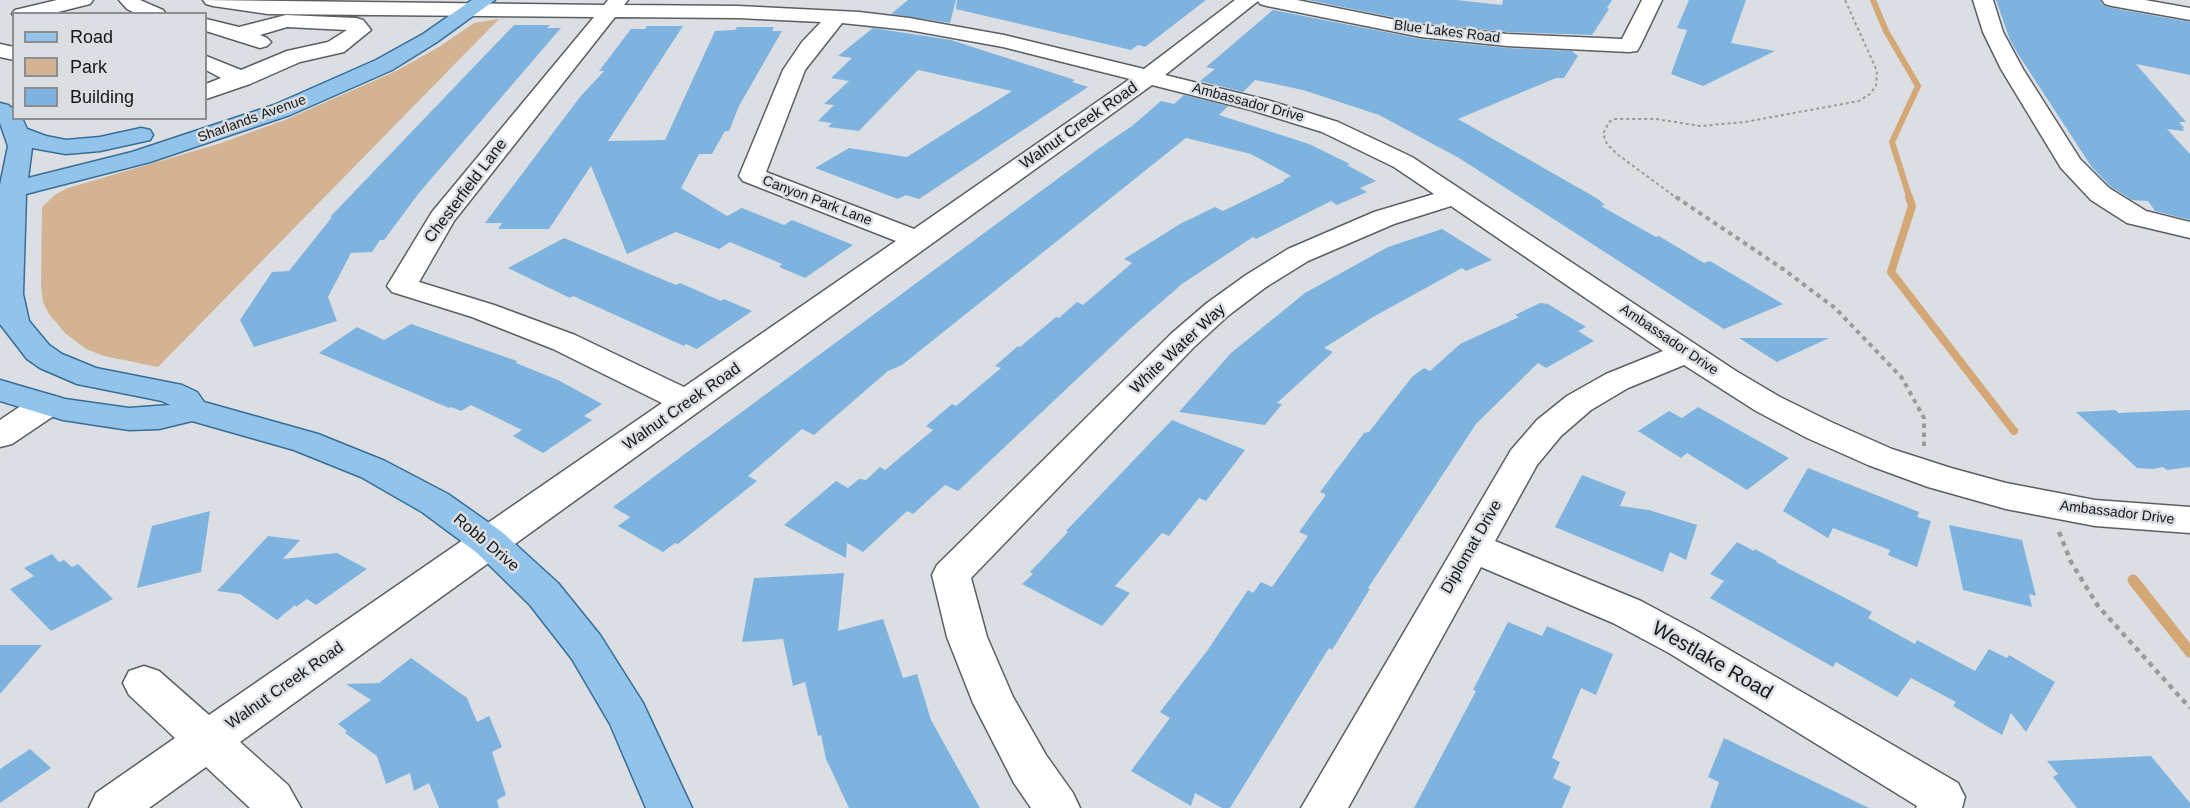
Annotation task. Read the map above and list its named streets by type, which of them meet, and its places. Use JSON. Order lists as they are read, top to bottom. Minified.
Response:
{"streets":{"main road":["Sharlands Avenue","Robb Drive"],"street":["Blue Lakes Road","Ambassador Drive","Walnut Creek Road","Chesterfield Lane","Canyon Park Lane","White Water Way","Diplomat Drive","Westlake Road"]},"crossings":[["Ambassador Drive","Sharlands Avenue"],["Ambassador Drive","Walnut Creek Road"],["Ambassador Drive","Chesterfield Lane"],["Ambassador Drive","Canyon Park Lane"],["Ambassador Drive","White Water Way"],["Ambassador Drive","Diplomat Drive"],["Sharlands Avenue","Robb Drive"],["Walnut Creek Road","Chesterfield Lane"],["Walnut Creek Road","Canyon Park Lane"],["Walnut Creek Road","Robb Drive"],["Diplomat Drive","Westlake Road"]],"legend":["Road","Park","Building"]}
